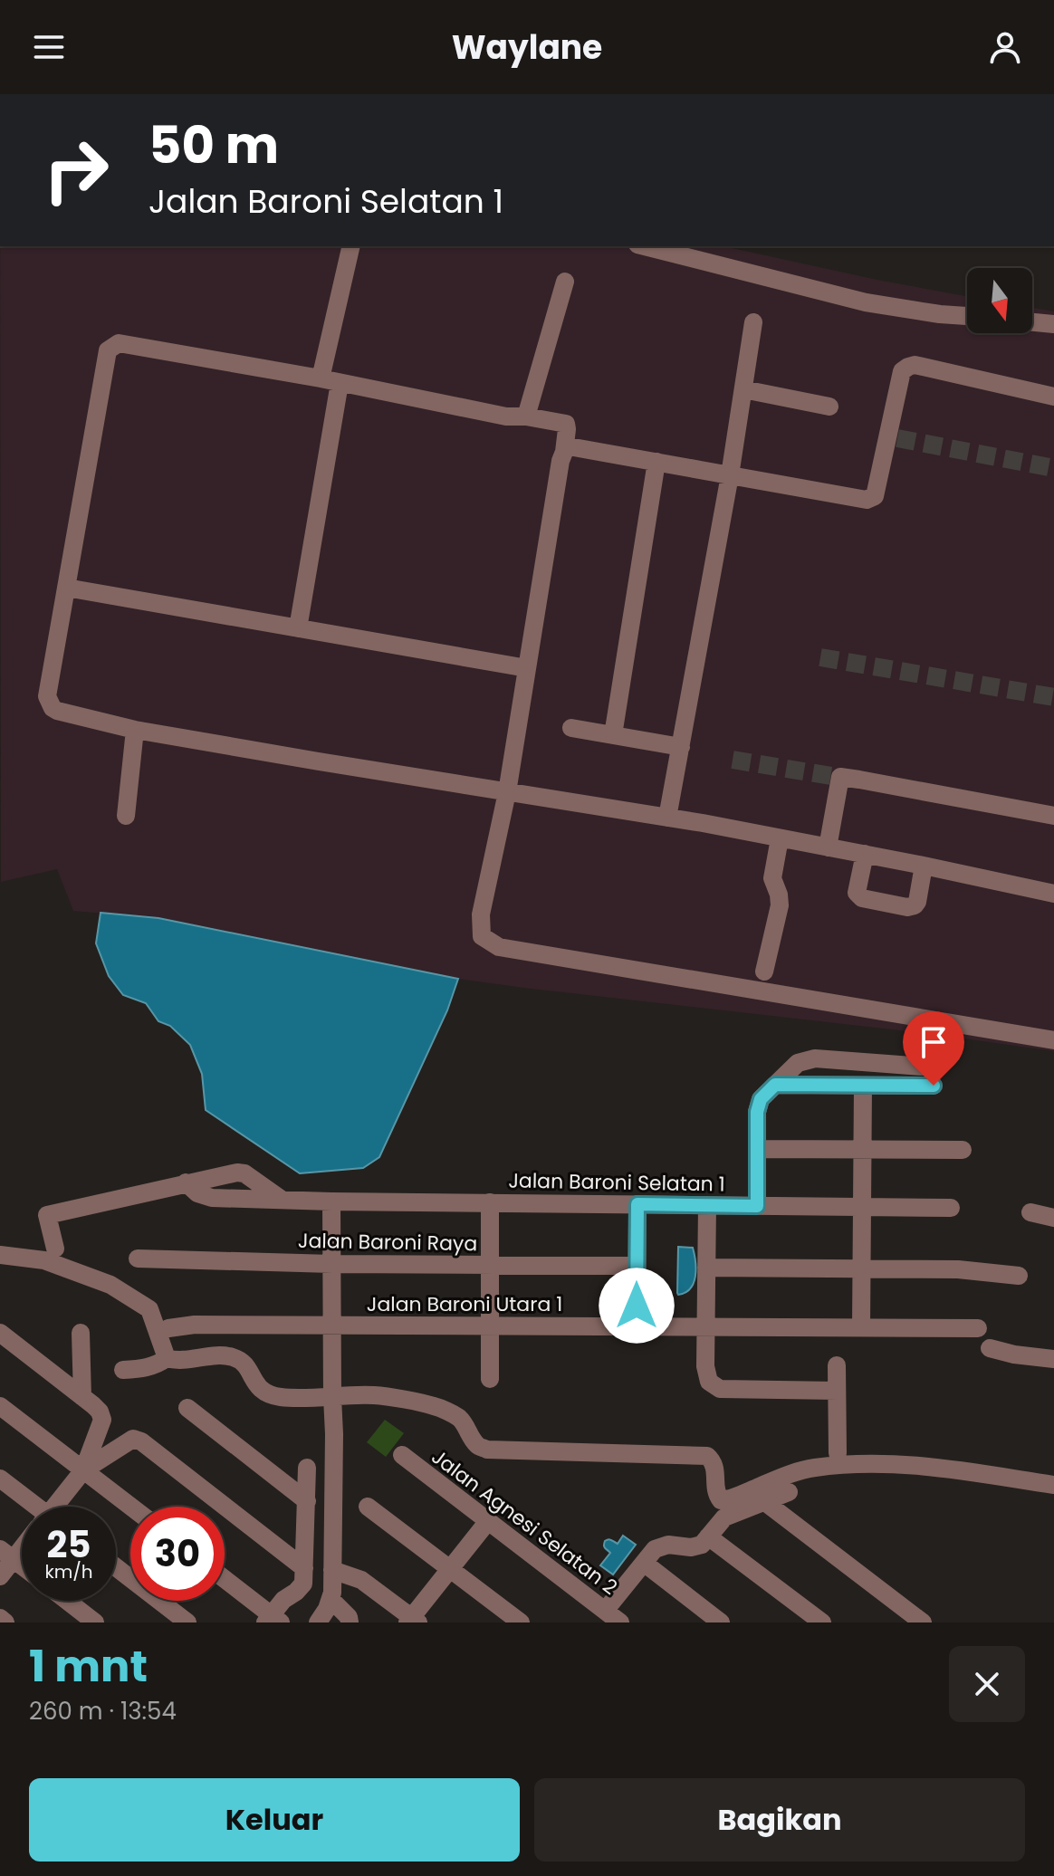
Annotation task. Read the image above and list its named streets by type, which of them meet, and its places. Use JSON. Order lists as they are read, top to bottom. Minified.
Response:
{"streets":{"street":["Jalan Baroni Selatan 1","Jalan Baroni Raya","Jalan Baroni Utara 1","Jalan Agnesi Selatan 2"]},"north":"bottom","page":{"header":"Waylane","turn":["50 m","Jalan Baroni Selatan 1"],"speed":"25 km/h","limit":"30","heading":["1 mnt","260 m · 13:54"],"buttons":["Keluar","Bagikan"]}}
